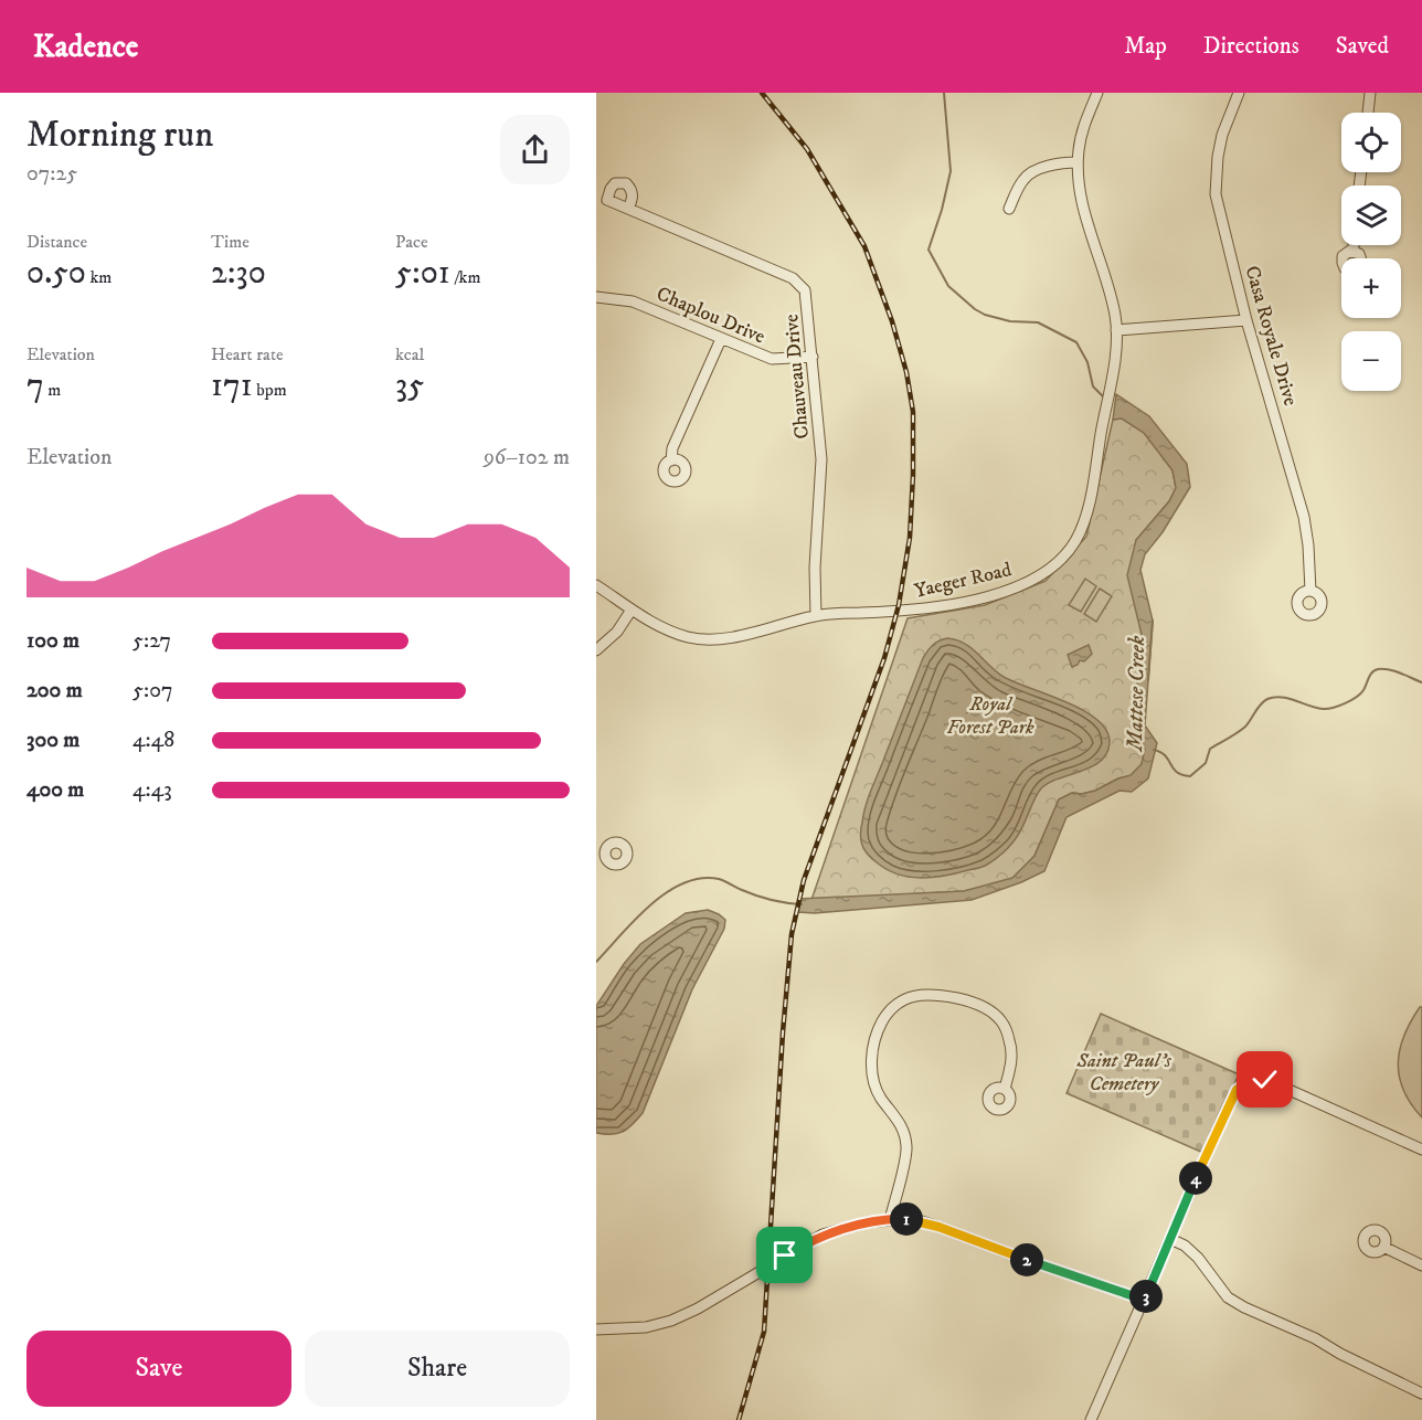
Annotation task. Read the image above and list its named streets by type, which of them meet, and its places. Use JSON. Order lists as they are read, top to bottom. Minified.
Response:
{"streets":{"street":["Chaplou Drive","Casa Royale Drive","Chauveau Drive","Yaeger Road"]},"crossings":[["Chaplou Drive","Chauveau Drive"],["Chauveau Drive","Yaeger Road"]],"water":["Mattese Creek"],"parks":["Royal Forest Park","Saint Paul's Cemetery"],"page":{"header":"Kadence","nav":["Map","Directions","Saved"],"heading":["Morning run","07:25"],"map_buttons":["+","−"],"stats":[["Distance","0.50 km"],["Time","2:30"],["Pace","5:01 /km"],["Elevation","7 m"],["Heart rate","171 bpm"],["kcal","35"]],"chart":["Elevation","96–102 m"],"list":[{"name":"100 m","note":"5:27"},{"name":"200 m","note":"5:07"},{"name":"300 m","note":"4:48"},{"name":"400 m","note":"4:43"}],"pins":["4","1","2","3"],"buttons":["Save","Share"]}}
